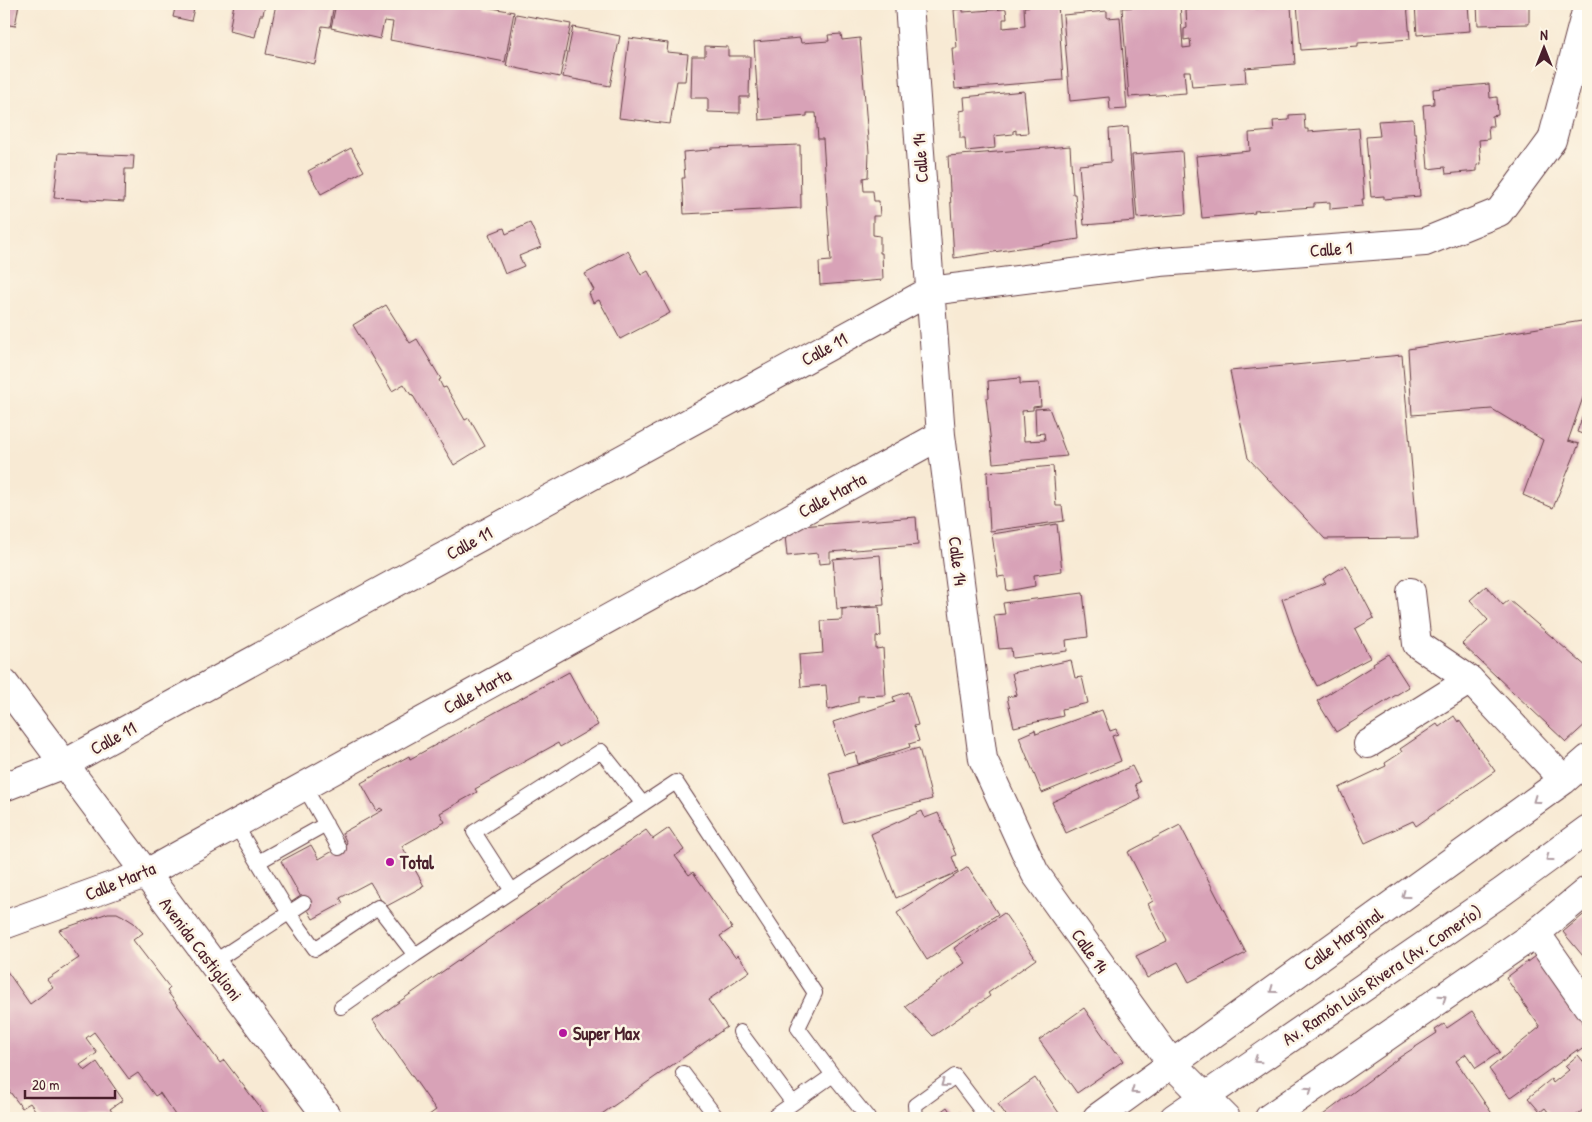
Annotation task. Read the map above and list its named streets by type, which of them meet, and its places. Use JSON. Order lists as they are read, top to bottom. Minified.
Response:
{"streets":{"street":["Calle 14","Calle 1","Calle 11","Calle Marta","Calle Marginal","Avenida Castiglioni","Av. Ramón Luis Rivera (Av. Comerío)"]},"crossings":[["Calle 14","Calle 1"],["Calle 14","Calle 11"],["Calle 14","Calle Marta"],["Calle 14","Calle Marginal"],["Calle 14","Av. Ramón Luis Rivera (Av. Comerío)"],["Calle 1","Calle 11"],["Calle 11","Avenida Castiglioni"],["Calle Marta","Avenida Castiglioni"]],"places":["Total","Super Max"],"scale_bar":"20 m","north":"top"}
